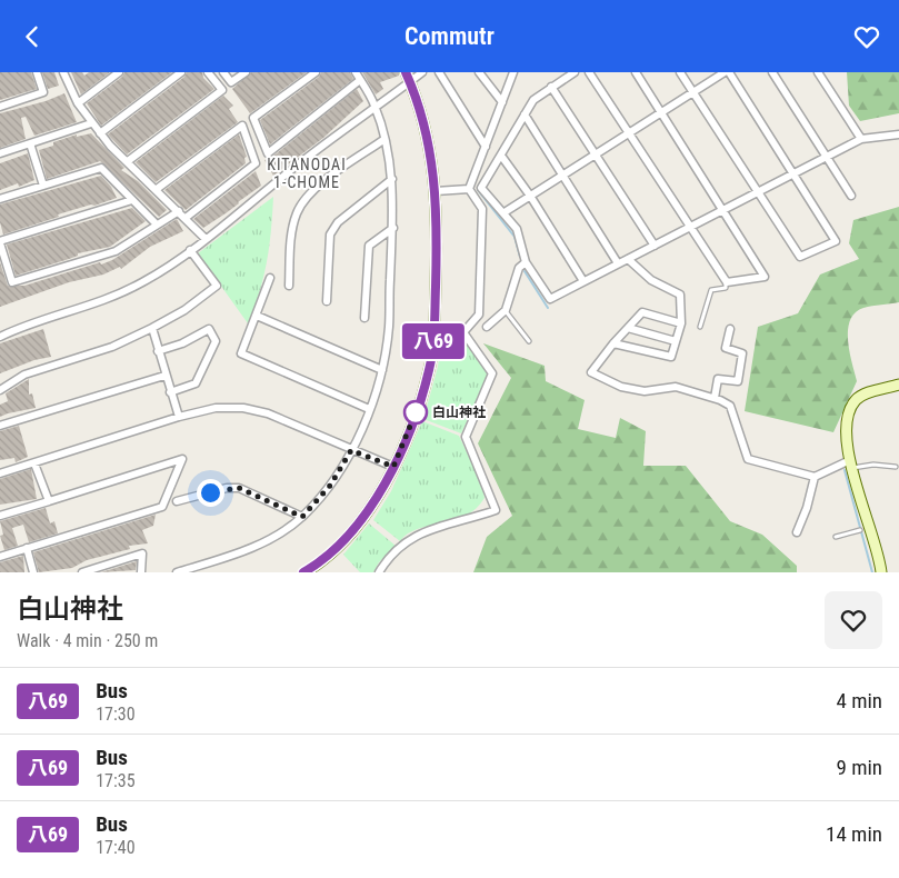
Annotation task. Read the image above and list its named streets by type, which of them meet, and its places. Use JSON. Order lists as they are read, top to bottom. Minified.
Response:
{"districts":["KITANODAI 1-CHOME"],"places":["白山神社"],"lines":["bus line 八69"],"page":{"header":"Commutr","on_map":"八69","heading":["白山神社","Walk · 4 min · 250 m"],"list":[{"mark":"八69","name":"Bus","note":"17:30","value":"4 min"},{"mark":"八69","name":"Bus","note":"17:35","value":"9 min"},{"mark":"八69","name":"Bus","note":"17:40","value":"14 min"}]}}
